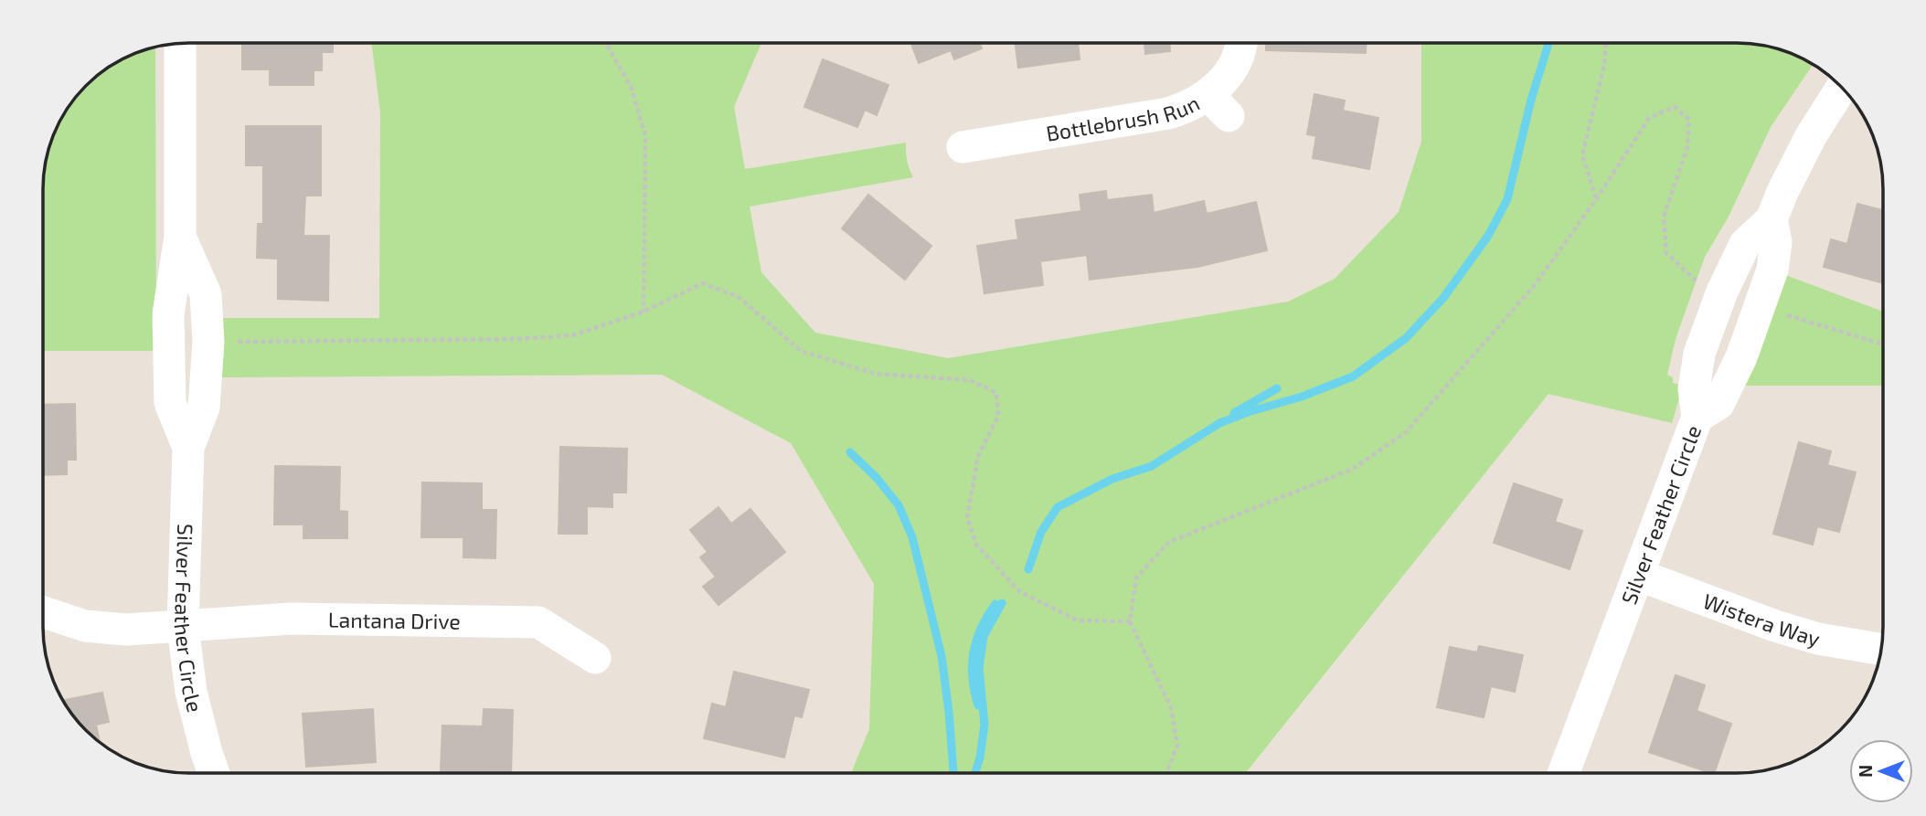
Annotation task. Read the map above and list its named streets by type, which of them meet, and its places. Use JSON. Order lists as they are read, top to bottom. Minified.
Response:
{"streets":{"street":["Bottlebrush Run","Silver Feather Circle","Wistera Way","Lantana Drive"]},"crossings":[["Silver Feather Circle","Wistera Way"],["Silver Feather Circle","Lantana Drive"]],"north":"left"}
